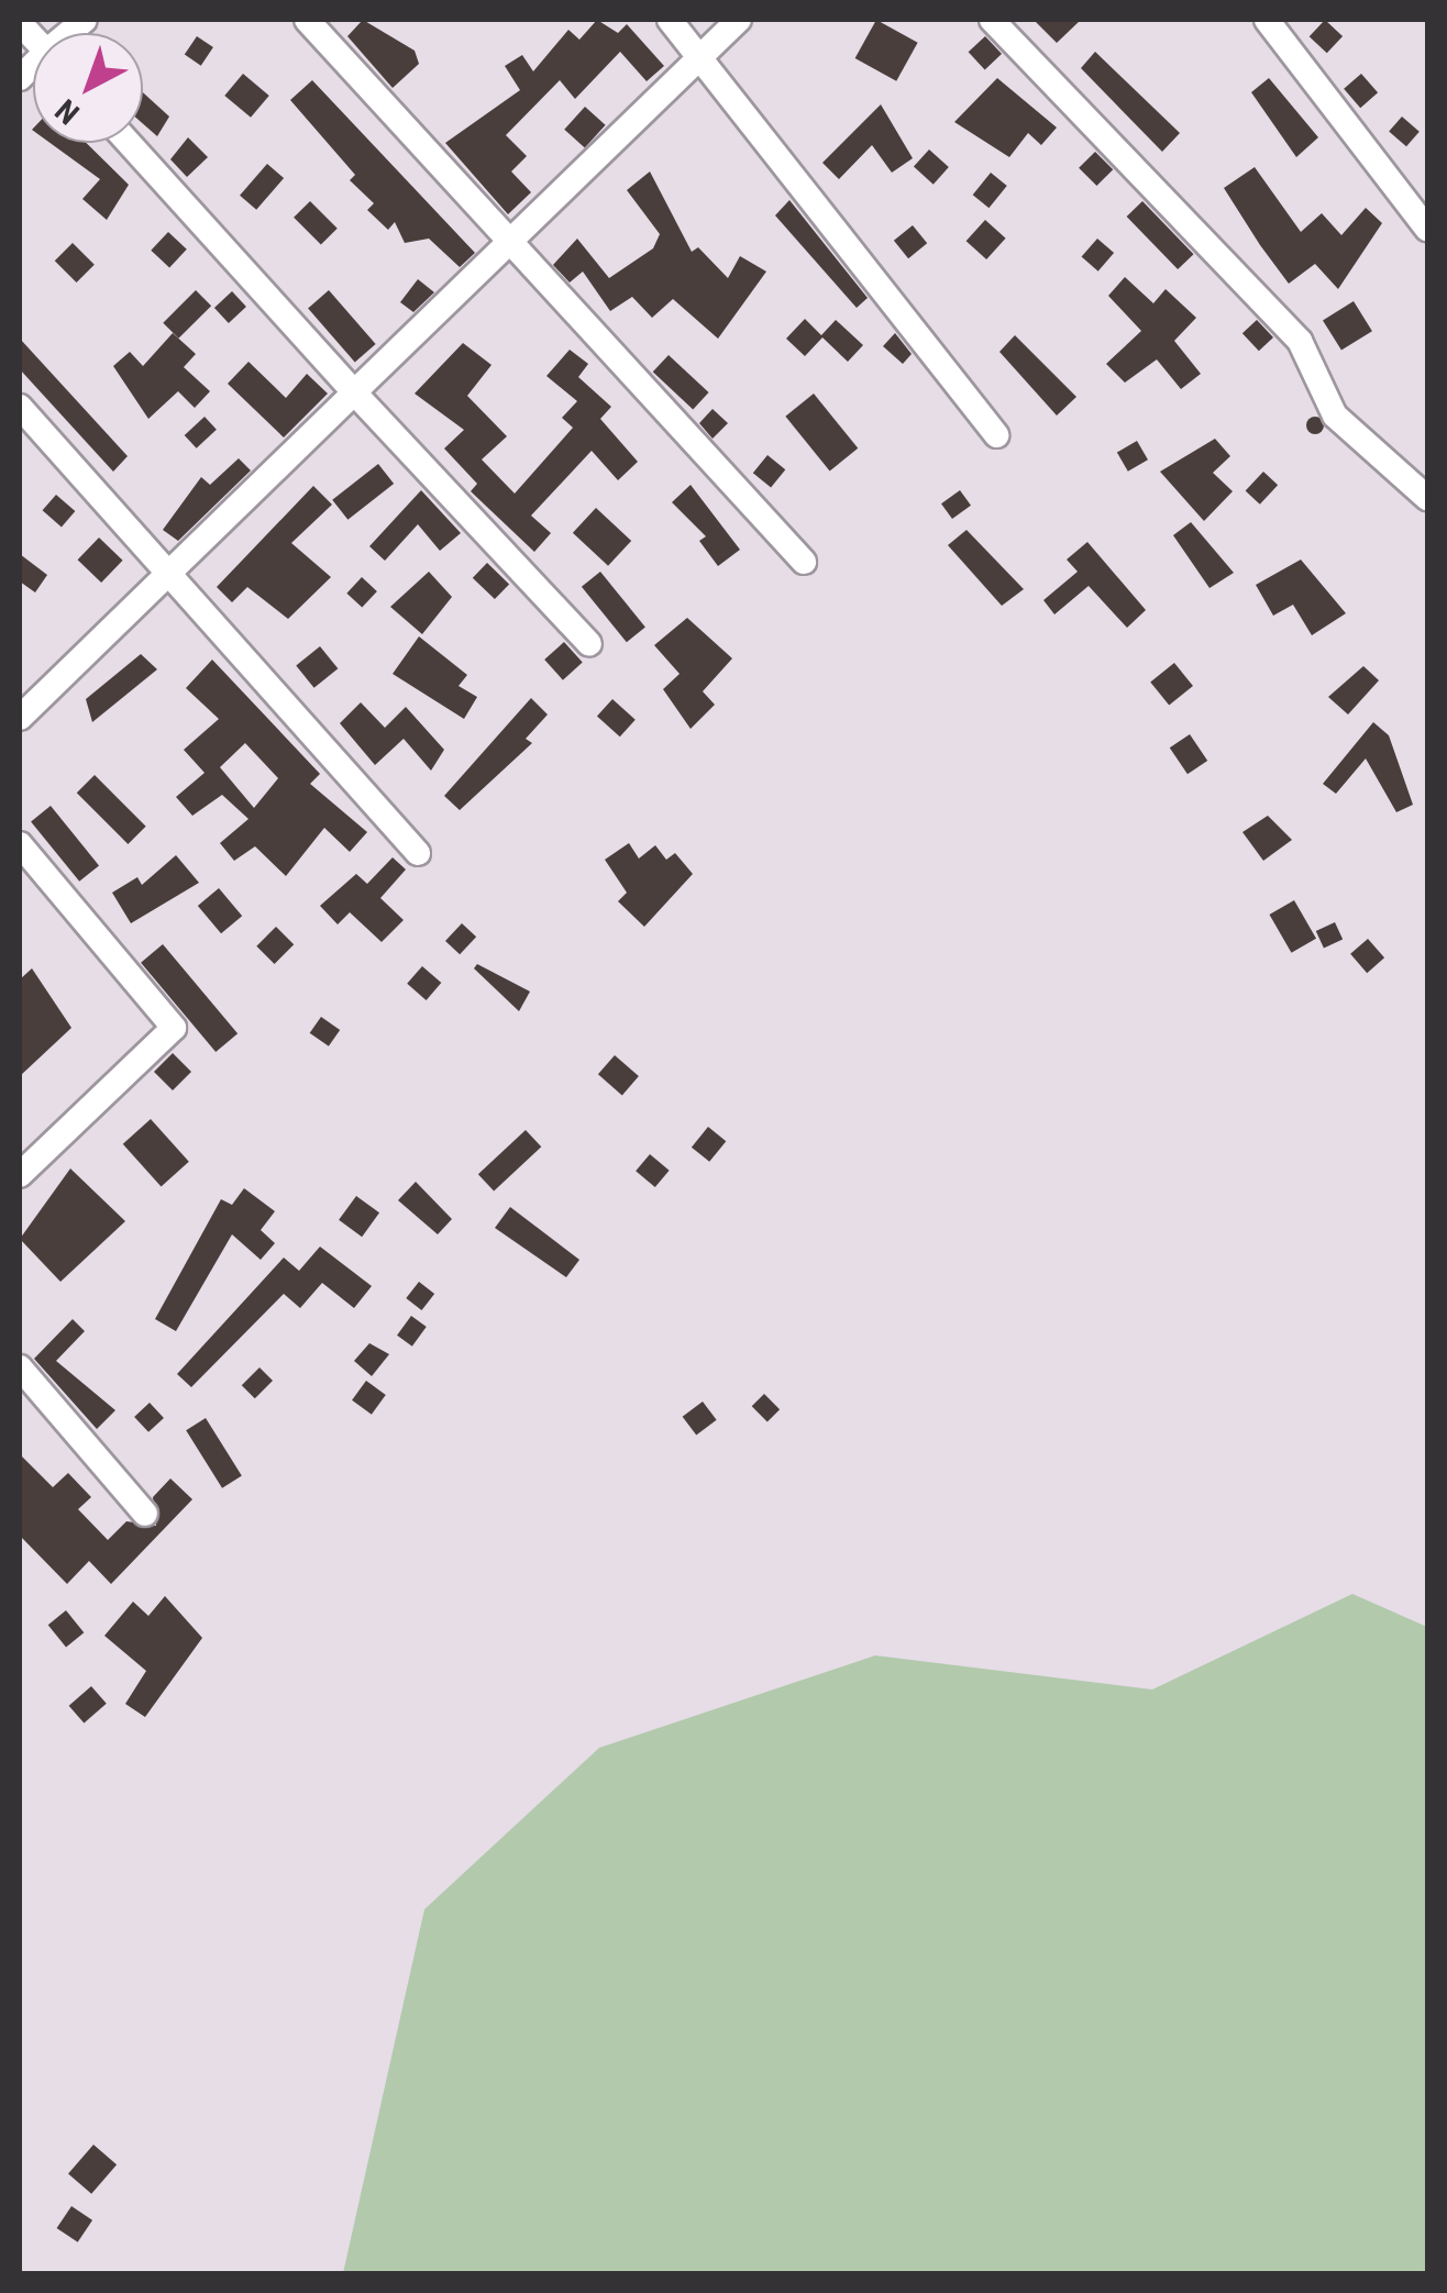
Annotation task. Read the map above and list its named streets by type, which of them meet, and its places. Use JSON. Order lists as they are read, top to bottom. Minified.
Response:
{"north":"bottom left"}
